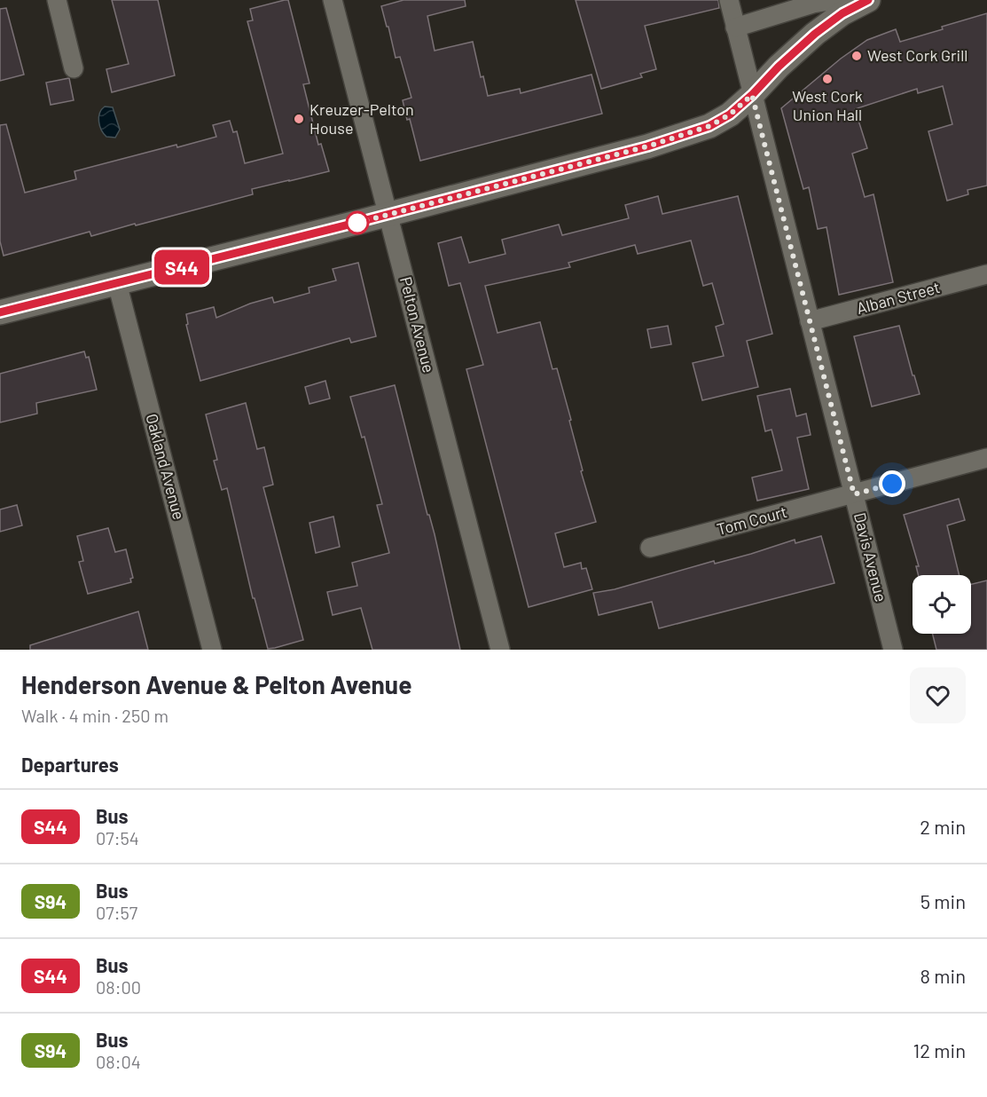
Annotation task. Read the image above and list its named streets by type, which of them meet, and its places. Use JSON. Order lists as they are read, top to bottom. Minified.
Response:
{"streets":{"street":["Alban Street","Pelton Avenue","Oakland Avenue","Tom Court","Davis Avenue"]},"crossings":[["Alban Street","Davis Avenue"],["Tom Court","Davis Avenue"]],"places":["West Cork Grill","West Cork Union Hall","Kreuzer-Pelton House"],"lines":["bus line S44"],"page":{"on_map":"S44","heading":[["Henderson Avenue & Pelton Avenue","Walk · 4 min · 250 m"],"Departures"],"list":[{"mark":"S44","name":"Bus","note":"07:54","value":"2 min"},{"mark":"S94","name":"Bus","note":"07:57","value":"5 min"},{"mark":"S44","name":"Bus","note":"08:00","value":"8 min"},{"mark":"S94","name":"Bus","note":"08:04","value":"12 min"}]}}
